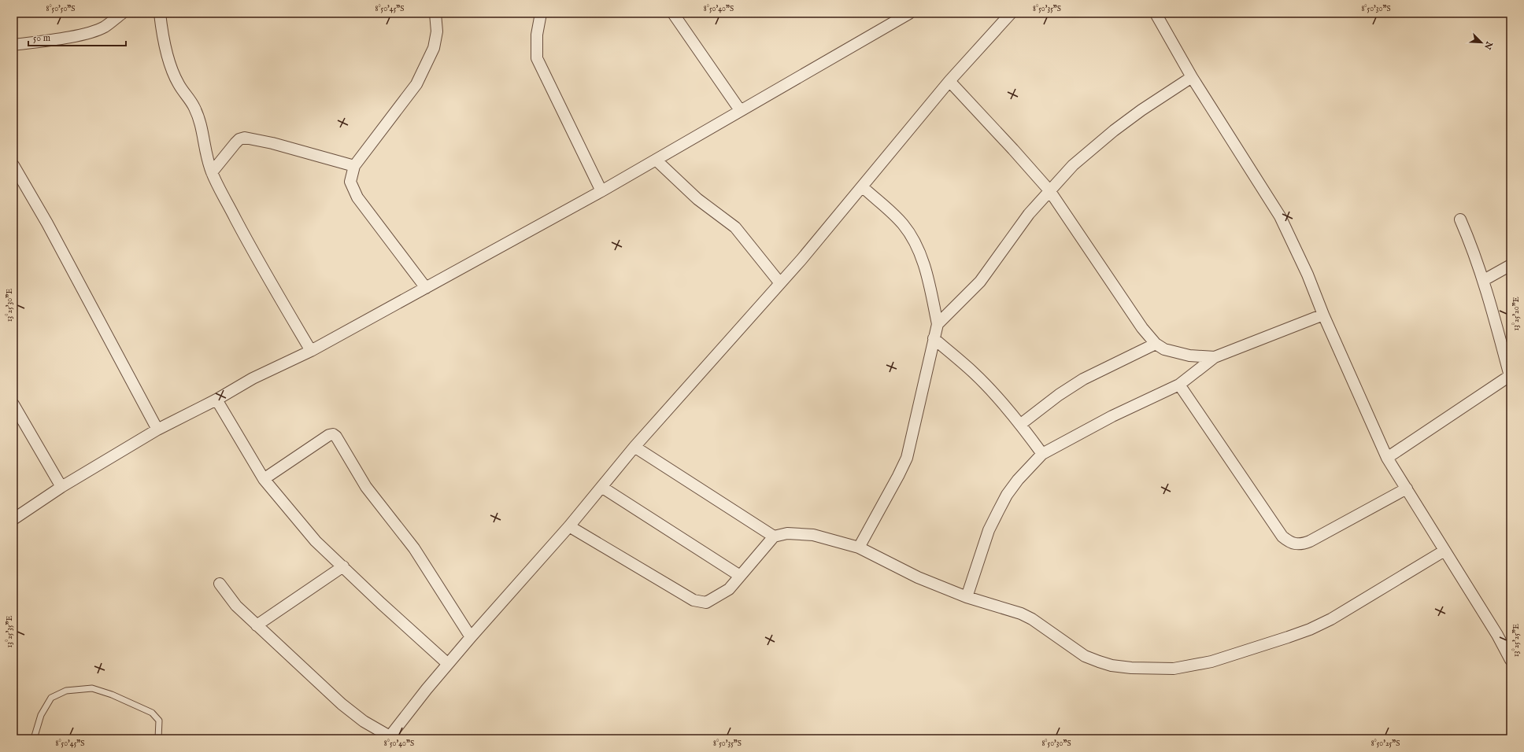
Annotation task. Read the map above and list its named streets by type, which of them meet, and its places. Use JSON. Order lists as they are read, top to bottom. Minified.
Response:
{"scale_bar":"50 m","north":"bottom right","coordinates":["8°50'50\"S","8°50'45\"S","8°50'40\"S","8°50'35\"S","8°50'30\"S","13°25'30\"E","13°25'20\"E","13°25'35\"E","13°25'25\"E","8°50'25\"S"]}
